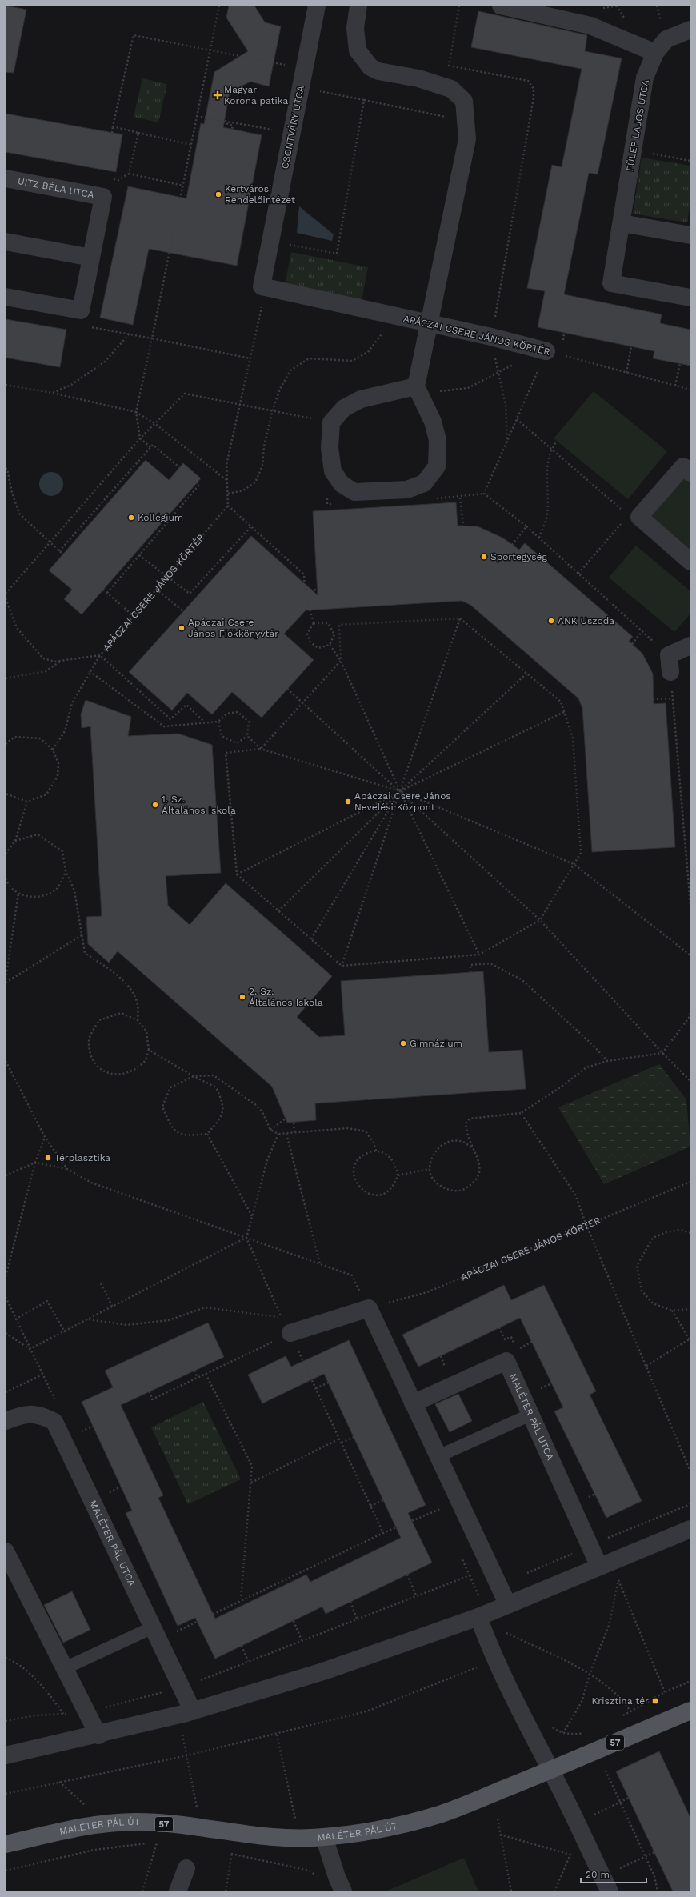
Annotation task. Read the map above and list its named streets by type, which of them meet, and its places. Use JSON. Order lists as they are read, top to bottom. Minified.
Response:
{"streets":{"main road":["57","MALÉTER PÁL ÚT"],"street":["FÜLEP LAJOS UTCA","CSONTVÁRY UTCA","UITZ BÉLA UTCA","APÁCZAI CSERE JÁNOS KÖRTÉR","MALÉTER PÁL UTCA"]},"crossings":[["CSONTVÁRY UTCA","APÁCZAI CSERE JÁNOS KÖRTÉR"]],"places":{"health":["Magyar Korona patika"],"other":["Kertvárosi Rendelőintézet","Kollégium","Sportegység","ANK Uszoda","Apáczai Csere János Fiókkönyvtár","Apáczai Csere János Nevelési Központ","1. Sz. Általános Iskola","2. Sz. Általános Iskola","Gimnázium","Térplasztika"],"transit":["Krisztina tér"]},"scale_bar":"20 m"}
